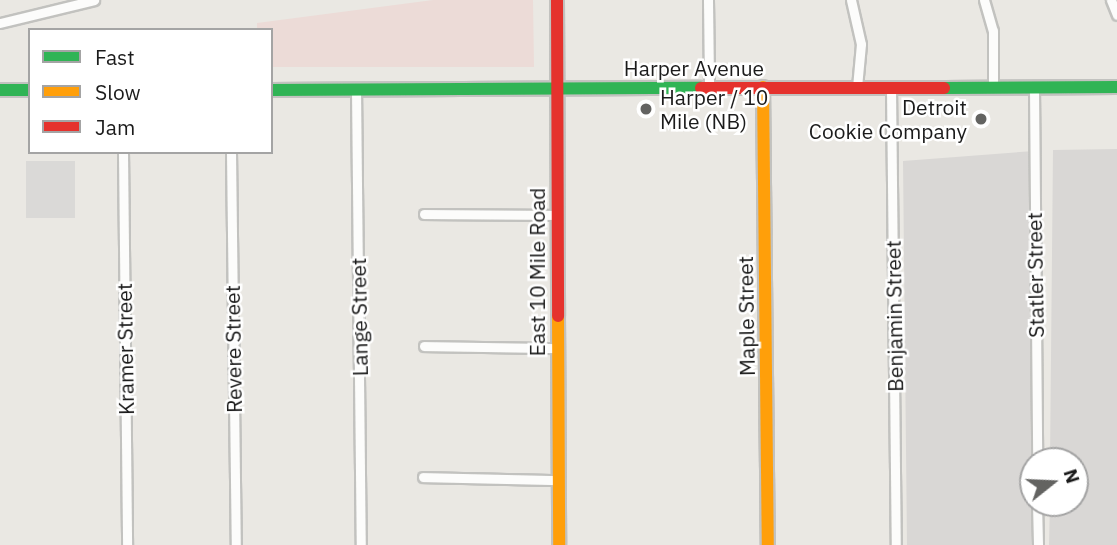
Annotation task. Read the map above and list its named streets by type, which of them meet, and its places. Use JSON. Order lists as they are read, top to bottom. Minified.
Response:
{"streets":{"street":["Harper Avenue","East 10 Mile Road","Statler Street","Maple Street","Benjamin Street","Lange Street","Kramer Street","Revere Street"]},"crossings":[["Harper Avenue","East 10 Mile Road"],["Harper Avenue","Statler Street"],["Harper Avenue","Maple Street"],["Harper Avenue","Benjamin Street"],["Harper Avenue","Lange Street"]],"places":["Harper / 10 Mile (NB)","Detroit Cookie Company"],"legend":["Fast","Slow","Jam"],"north":"right"}
